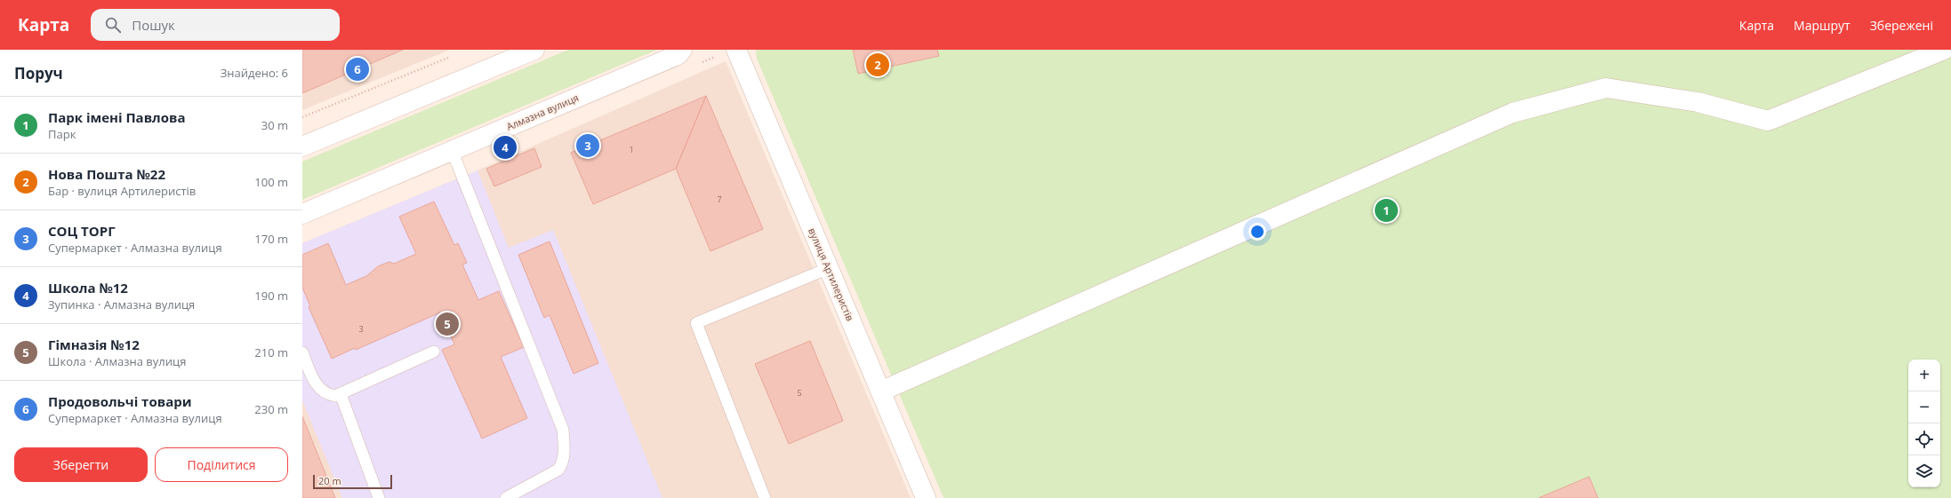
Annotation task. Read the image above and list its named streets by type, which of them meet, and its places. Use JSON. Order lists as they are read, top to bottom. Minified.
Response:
{"streets":{"street":["Алмазна вулиця","вулиця Артилеристів"]},"house_numbers":["1","7","3","5"],"scale_bar":"20 m","page":{"header":"Карта","search":"Пошук","nav":["Карта","Маршрут","Збережені"],"heading":["Поруч","Знайдено: 6"],"pins":["2","6","3","4","1","5"],"list":[{"mark":"1","name":"Парк імені Павлова","note":"Парк","value":"30 m"},{"mark":"2","name":"Нова Пошта №22","note":"Бар · вулиця Артилеристів","value":"100 m"},{"mark":"3","name":"СОЦ ТОРГ","note":"Супермаркет · Алмазна вулиця","value":"170 m"},{"mark":"4","name":"Школа №12","note":"Зупинка · Алмазна вулиця","value":"190 m"},{"mark":"5","name":"Гімназія №12","note":"Школа · Алмазна вулиця","value":"210 m"},{"mark":"6","name":"Продовольчі товари","note":"Супермаркет · Алмазна вулиця","value":"230 m"}],"map_buttons":["+","−"],"buttons":["Зберегти","Поділитися"],"scale":"20 m"}}
